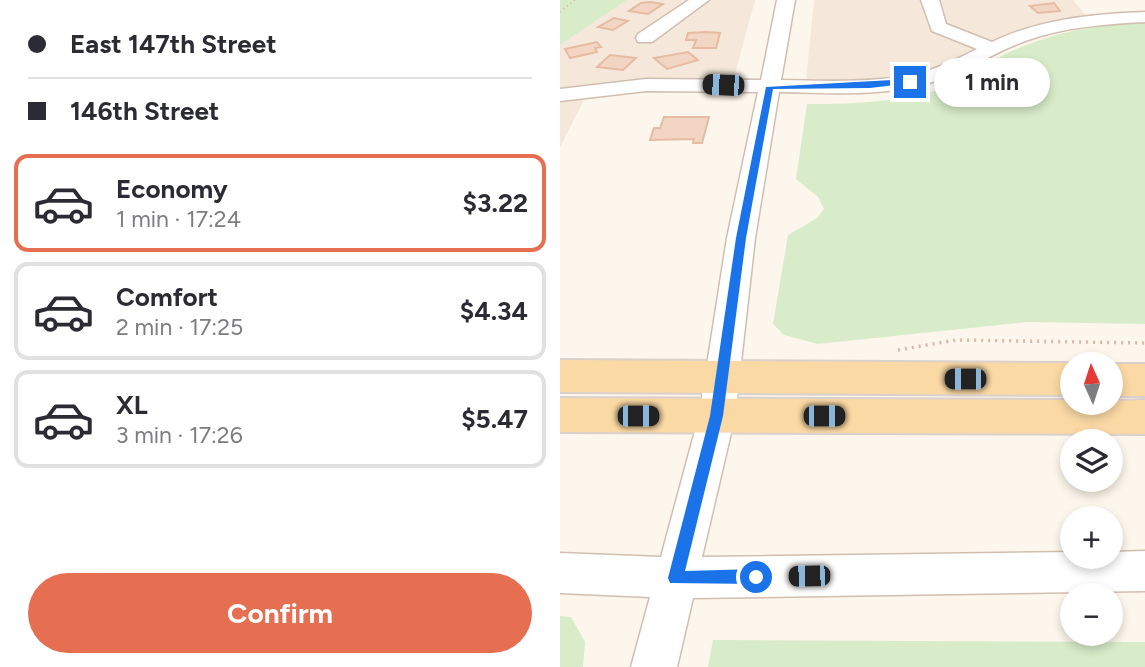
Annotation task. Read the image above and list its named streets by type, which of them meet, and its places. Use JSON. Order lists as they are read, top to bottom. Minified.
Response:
{"north":"top","page":{"banner":["East 147th Street","146th Street"],"bubble":"1 min","list":[{"name":"Economy","note":"1 min · 17:24","value":"$3.22"},{"name":"Comfort","note":"2 min · 17:25","value":"$4.34"},{"name":"XL","note":"3 min · 17:26","value":"$5.47"}],"map_buttons":["+","−"],"buttons":"Confirm"}}
